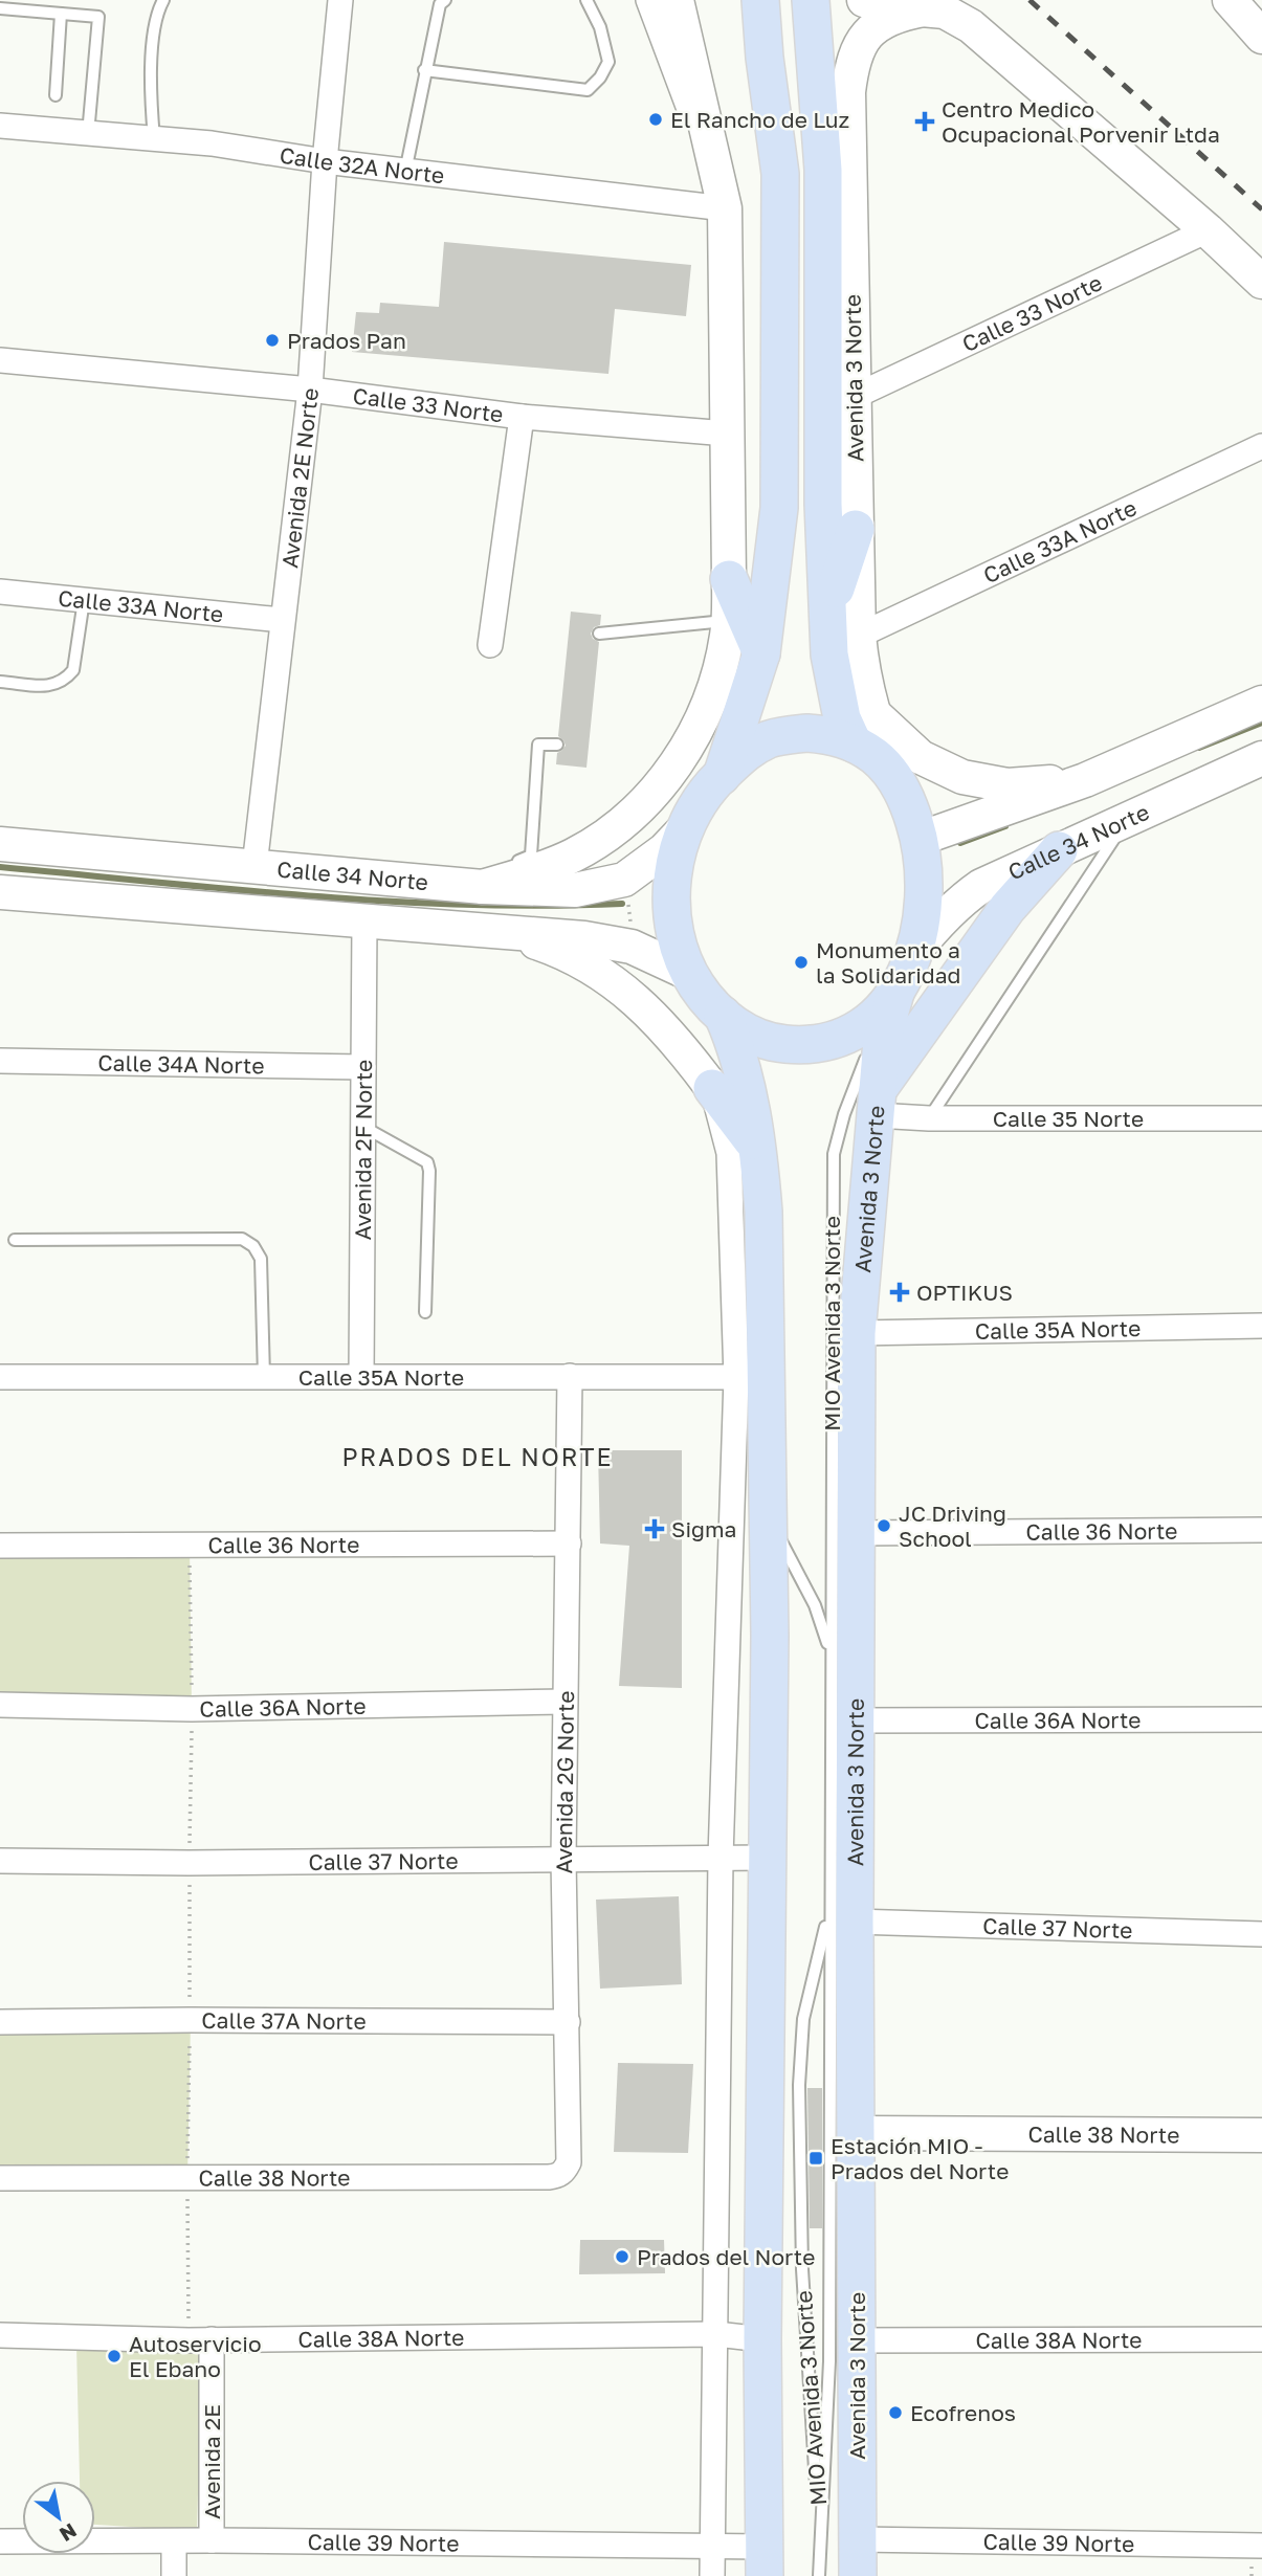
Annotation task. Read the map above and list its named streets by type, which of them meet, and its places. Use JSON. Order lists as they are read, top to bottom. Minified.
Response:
{"streets":{"main road":["Avenida 3 Norte"],"street":["Calle 32A Norte","Calle 33 Norte","Avenida 2E Norte","Calle 33A Norte","Calle 34 Norte","Calle 34A Norte","Calle 35 Norte","Avenida 2F Norte","Calle 35A Norte","Calle 36 Norte","Calle 36A Norte","Avenida 2G Norte","Calle 37 Norte","Calle 37A Norte","Calle 38 Norte","Calle 38A Norte","Avenida 2E","Calle 39 Norte"],"lane":["MIO Avenida 3 Norte"]},"crossings":[["Calle 32A Norte","Avenida 2E Norte"],["Calle 33 Norte","Avenida 3 Norte"],["Calle 33 Norte","Avenida 2E Norte"],["Avenida 3 Norte","Calle 33A Norte"],["Avenida 3 Norte","Calle 34 Norte"],["Avenida 3 Norte","Calle 35 Norte"],["Avenida 3 Norte","MIO Avenida 3 Norte"],["Avenida 3 Norte","Calle 35A Norte"],["Avenida 3 Norte","Calle 36 Norte"],["Avenida 3 Norte","Calle 36A Norte"],["Avenida 3 Norte","Calle 37 Norte"],["Avenida 3 Norte","Calle 38 Norte"],["Avenida 3 Norte","Calle 38A Norte"],["Avenida 3 Norte","Calle 39 Norte"],["Avenida 2E Norte","Calle 33A Norte"],["Avenida 2E Norte","Calle 34 Norte"],["Calle 34 Norte","Avenida 2F Norte"],["Calle 34A Norte","Avenida 2F Norte"],["Avenida 2F Norte","Calle 35A Norte"],["MIO Avenida 3 Norte","Calle 37 Norte"],["Calle 35A Norte","Avenida 2G Norte"],["Calle 36 Norte","Avenida 2G Norte"],["Calle 36A Norte","Avenida 2G Norte"],["Avenida 2G Norte","Calle 37 Norte"],["Avenida 2G Norte","Calle 37A Norte"],["Avenida 2G Norte","Calle 38 Norte"],["Calle 38A Norte","Avenida 2E"],["Avenida 2E","Calle 39 Norte"]],"districts":["PRADOS DEL NORTE"],"places":{"other":["El Rancho de Luz","Prados Pan","Monumento a la Solidaridad","JC Driving School","Prados del Norte","Autoservicio El Ebano","Ecofrenos"],"health":["Centro Medico Ocupacional Porvenir Ltda","OPTIKUS","Sigma"],"transit":["Estación MIO - Prados del Norte"]},"north":"bottom right"}
